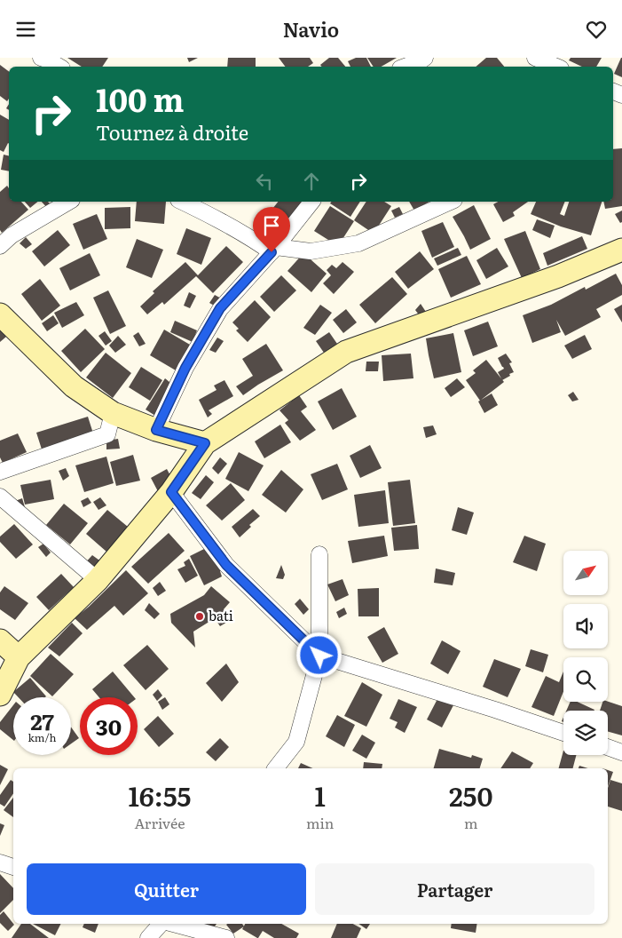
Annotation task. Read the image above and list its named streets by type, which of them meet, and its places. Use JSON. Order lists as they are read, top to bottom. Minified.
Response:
{"places":["bati"],"north":"top right","page":{"header":"Navio","turn":["100 m","Tournez à droite"],"speed":"27 km/h","limit":"30","eta":["16:55","Arrivée","1","min","250","m"],"buttons":["Quitter","Partager"]}}
